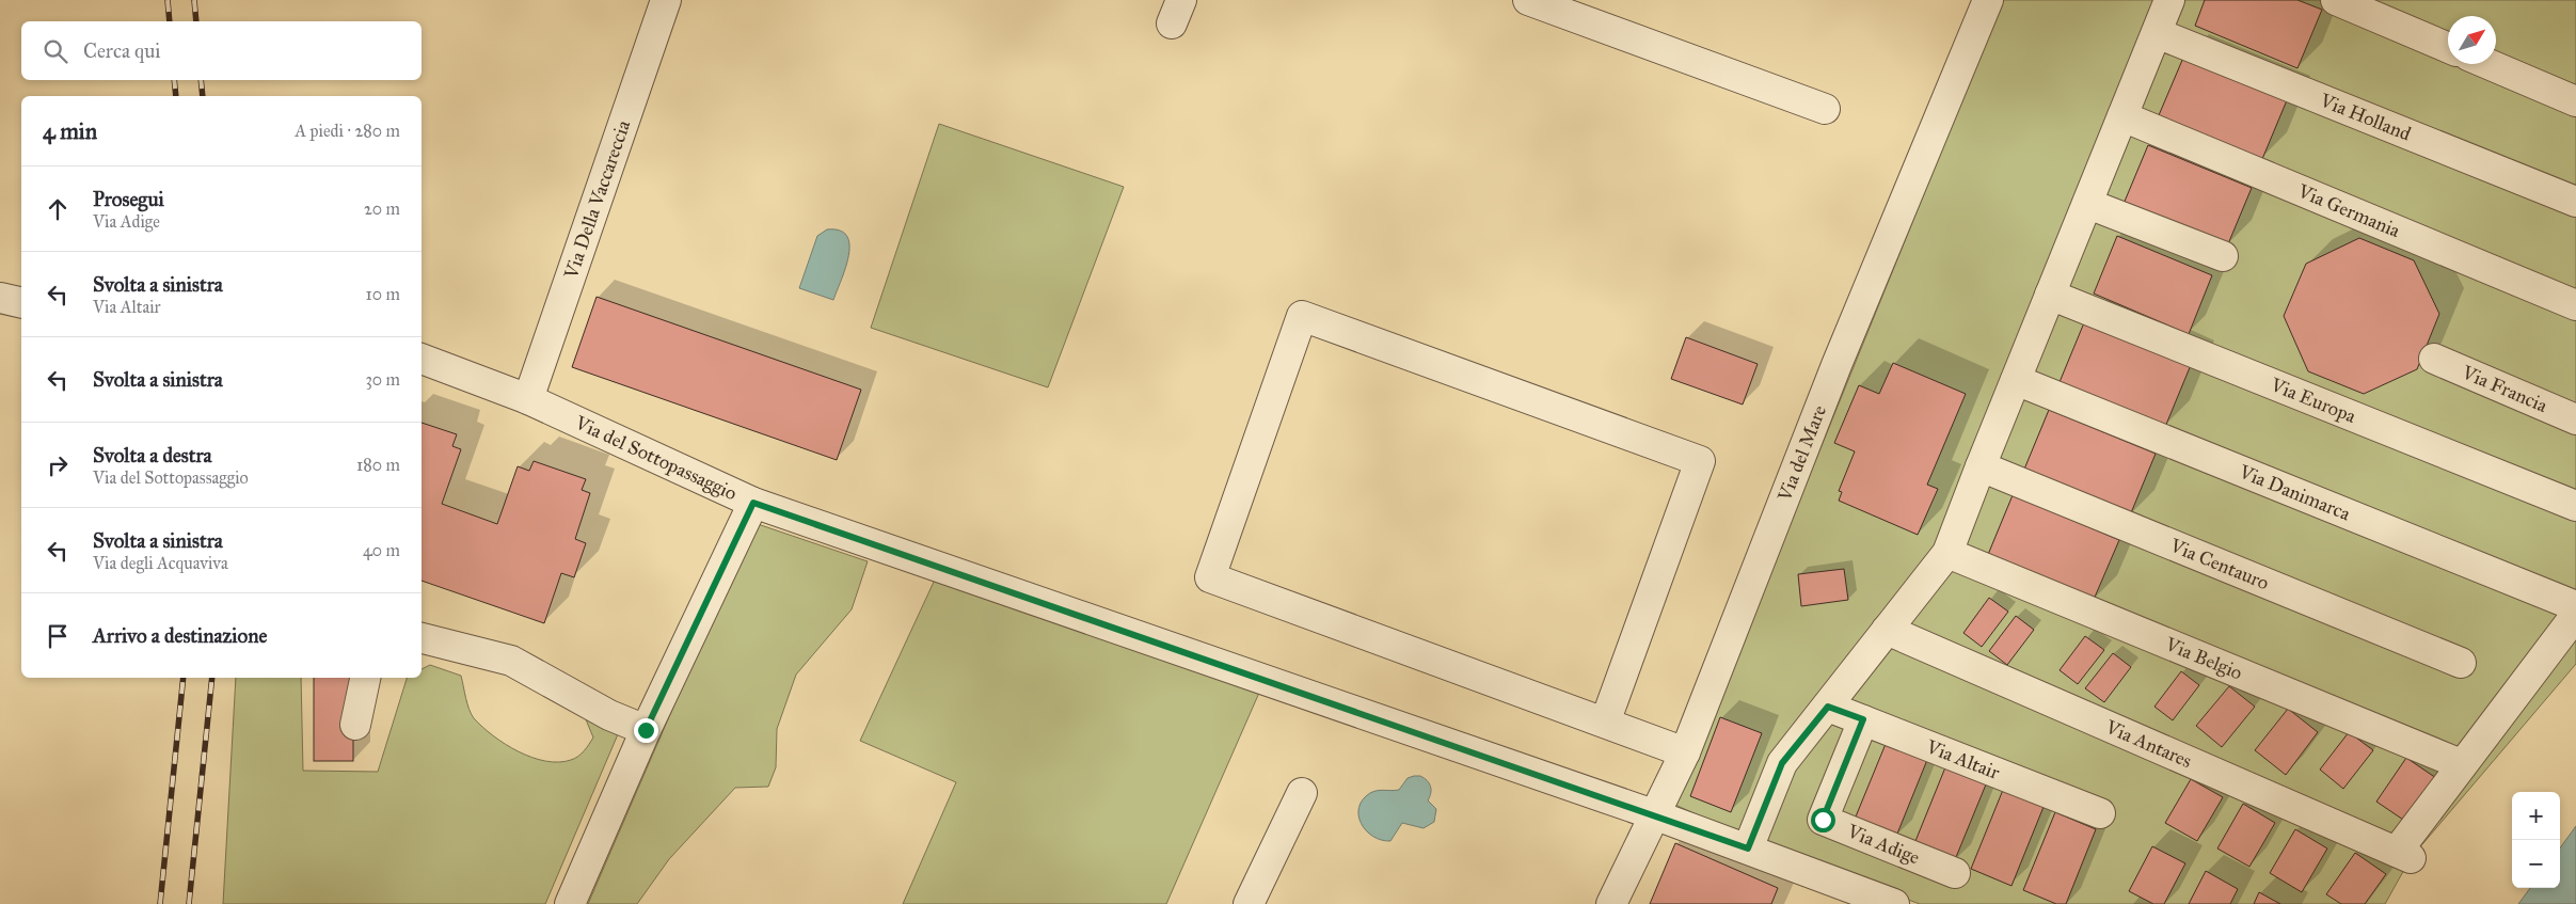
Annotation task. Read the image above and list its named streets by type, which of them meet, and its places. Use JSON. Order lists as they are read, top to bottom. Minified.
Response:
{"streets":{"street":["Via Holland","Via Della Vaccareccia","Via Germania","Via Francia","Via Europa","Via del Mare","Via del Sottopassaggio","Via Danimarca","Via Centauro","Via Belgio","Via Antares","Via Altair","Via Adige"]},"crossings":[["Via Della Vaccareccia","Via del Sottopassaggio"],["Via del Mare","Via del Sottopassaggio"],["Via Belgio","Via Antares"],["Via Altair","Via Adige"]],"north":"top right","page":{"search":"Cerca qui","heading":["4 min","A piedi · 280 m"],"list":[["Prosegui","Via Adige","20 m"],["Svolta a sinistra","Via Altair","10 m"],["Svolta a sinistra","30 m"],["Svolta a destra","Via del Sottopassaggio","180 m"],["Svolta a sinistra","Via degli Acquaviva","40 m"],"Arrivo a destinazione"],"map_buttons":["+","−"]}}
